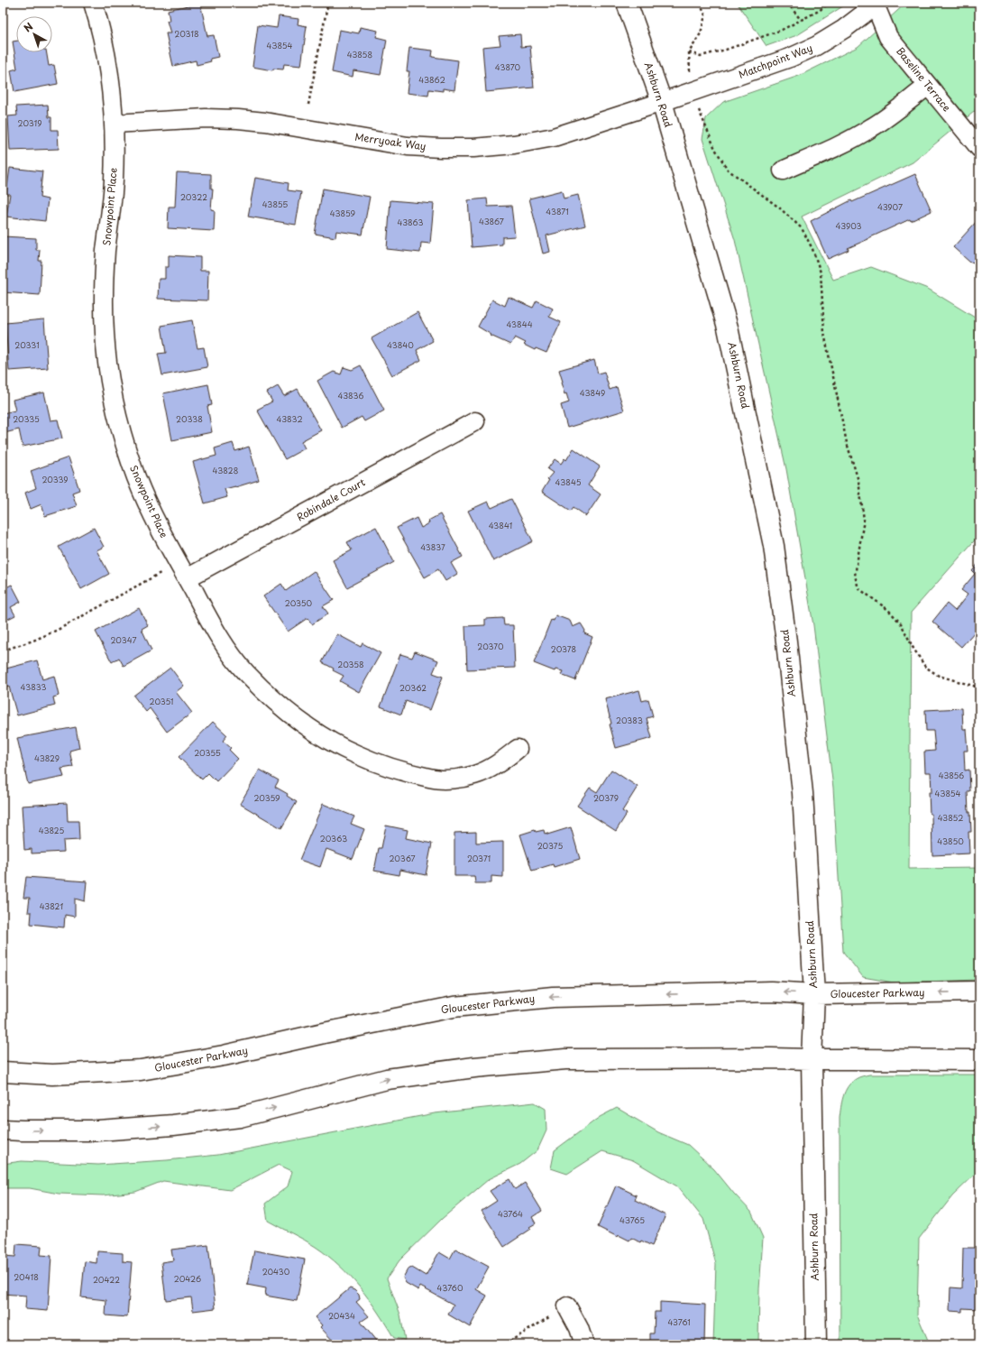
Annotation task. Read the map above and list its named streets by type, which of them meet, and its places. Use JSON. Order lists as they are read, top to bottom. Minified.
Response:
{"streets":{"main road":["Ashburn Road","Gloucester Parkway"],"street":["Matchpoint Way","Baseline Terrace","Merryoak Way","Snowpoint Place","Robindale Court"]},"crossings":[["Matchpoint Way","Baseline Terrace"],["Matchpoint Way","Ashburn Road"],["Matchpoint Way","Merryoak Way"],["Ashburn Road","Merryoak Way"],["Ashburn Road","Gloucester Parkway"],["Merryoak Way","Snowpoint Place"],["Snowpoint Place","Robindale Court"]],"house_numbers":["20318","43854","43858","43870","43862","20319","20322","43855","43907","43871","43859","43867","43863","43903","43844","20331","43840","43849","43836","20335","20338","43832","43828","20339","43845","43841","43837","20350","20347","20370","20378","20358","43833","20362","20351","20383","20355","43829","43856","43854","20359","20379","43852","43825","20363","43850","20375","20367","20371","43821","43764","43765","20430","20418","20426","20422","43760","20434","43761"],"north":"top left"}
